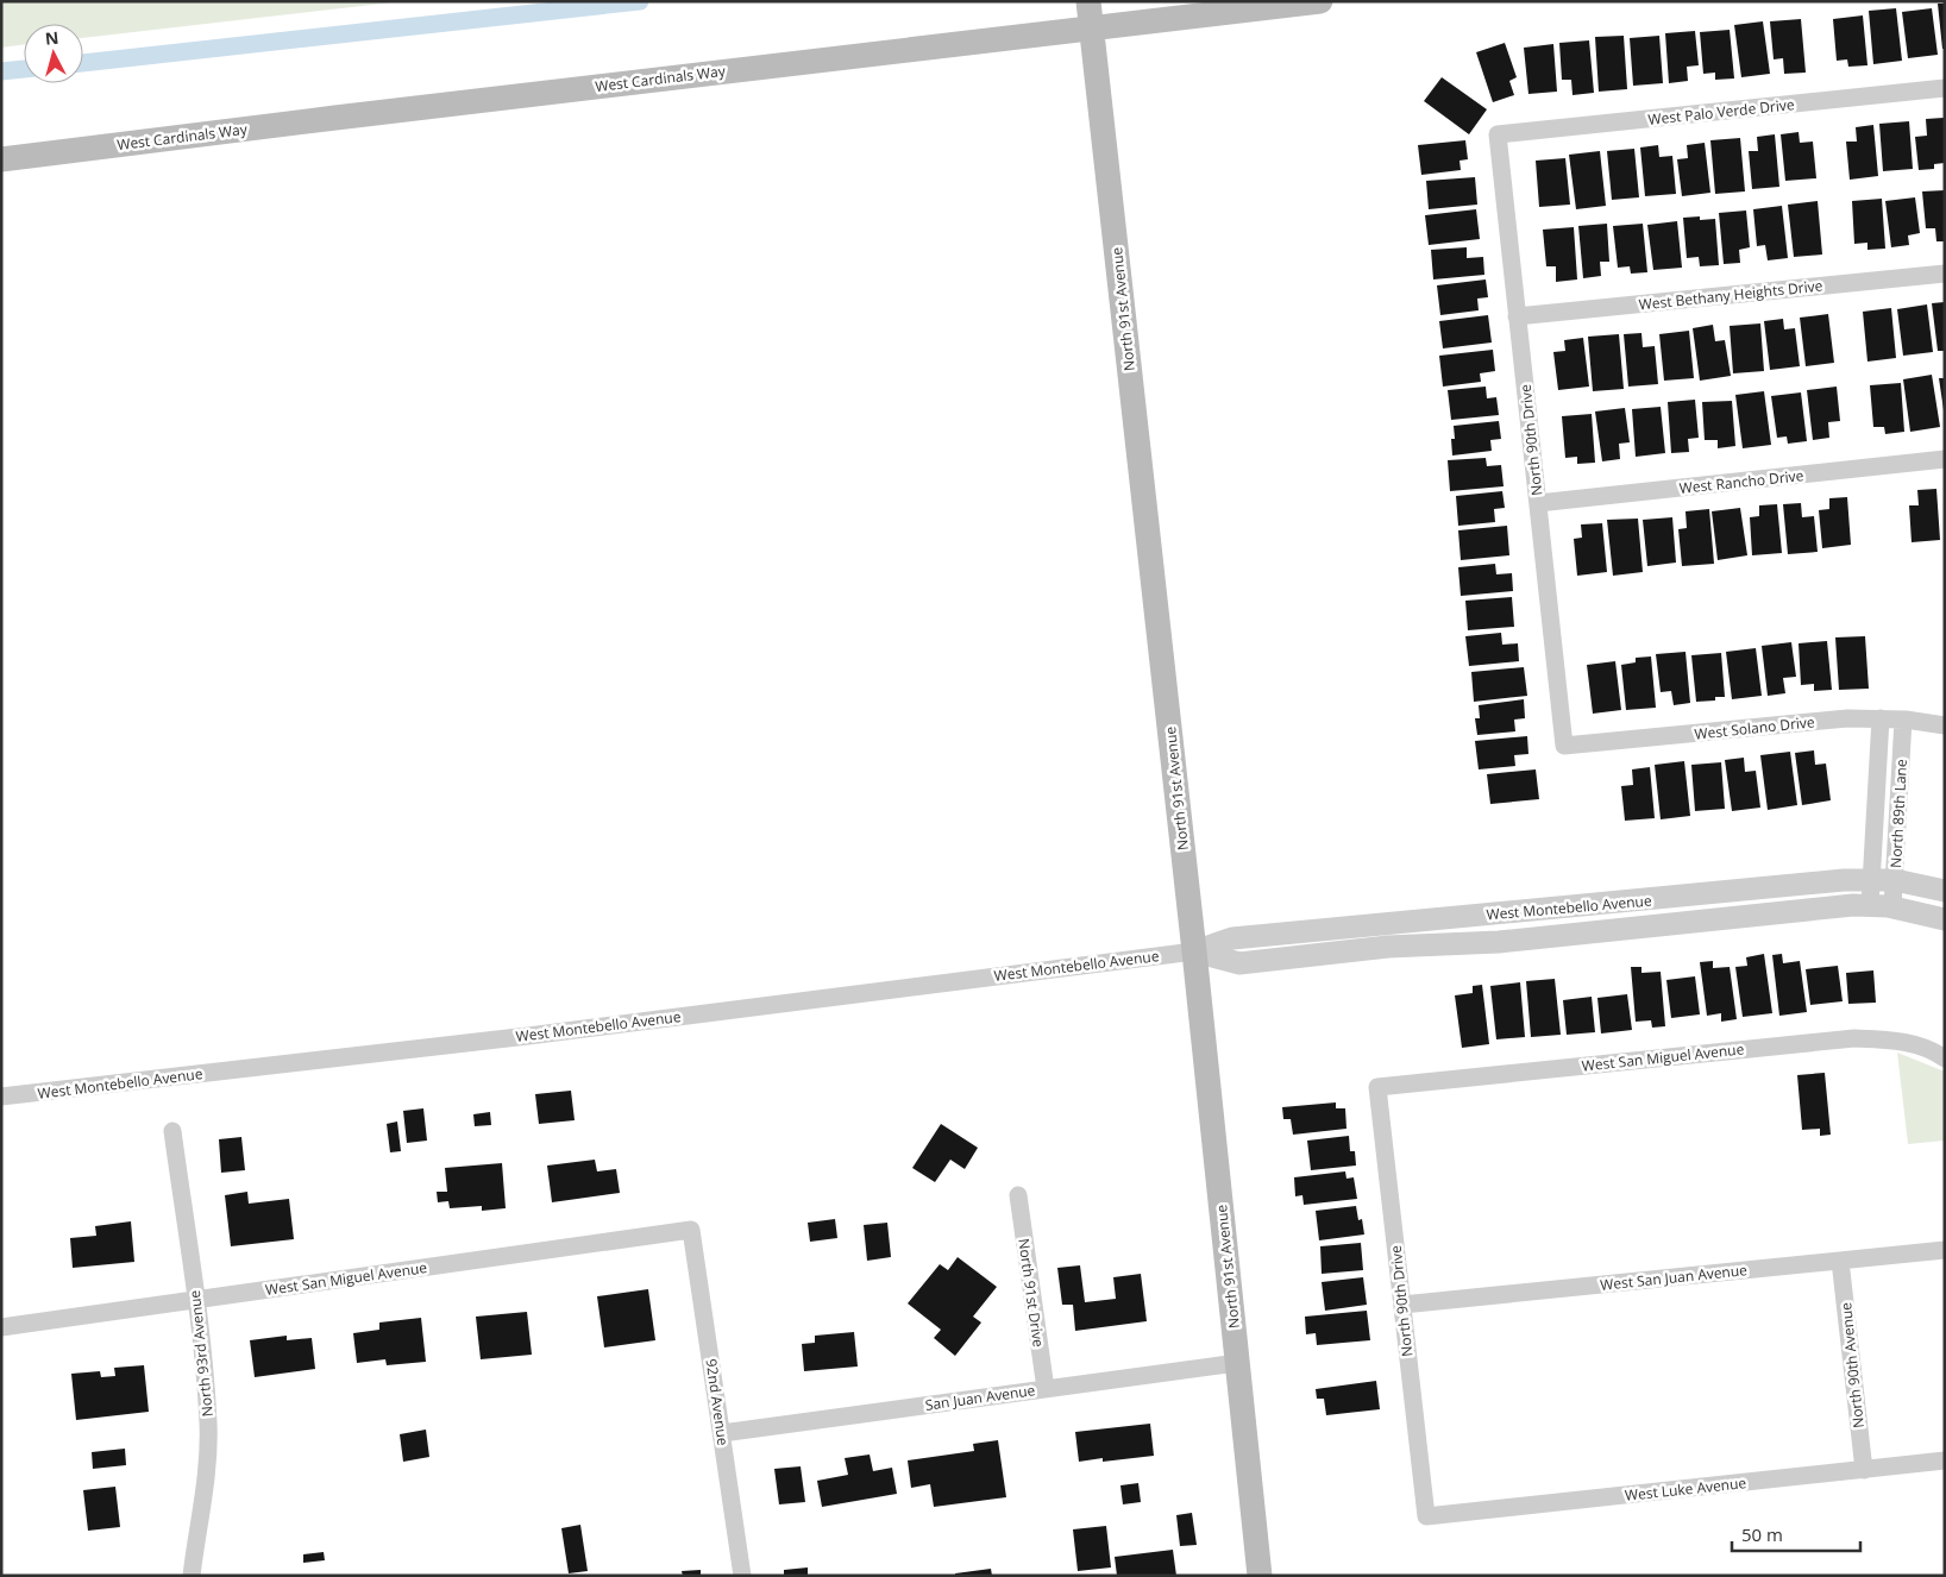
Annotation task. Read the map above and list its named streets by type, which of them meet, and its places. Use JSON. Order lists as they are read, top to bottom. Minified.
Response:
{"streets":{"main road":["West Cardinals Way","North 91st Avenue"],"street":["West Palo Verde Drive","West Bethany Heights Drive","North 90th Drive","West Rancho Drive","West Solano Drive","North 89th Lane","West Montebello Avenue","West San Miguel Avenue","West San Juan Avenue","North 91st Drive","North 93rd Avenue","North 90th Avenue","San Juan Avenue","92nd Avenue","West Luke Avenue"]},"crossings":[["West Cardinals Way","North 91st Avenue"],["West Palo Verde Drive","North 90th Drive"],["West Bethany Heights Drive","North 90th Drive"],["North 91st Avenue","West Montebello Avenue"],["North 91st Avenue","San Juan Avenue"],["North 90th Drive","West Rancho Drive"],["North 90th Drive","West Solano Drive"],["North 90th Drive","West San Miguel Avenue"],["North 90th Drive","West San Juan Avenue"],["North 90th Drive","West Luke Avenue"],["West Solano Drive","North 89th Lane"],["North 89th Lane","West Montebello Avenue"],["West San Miguel Avenue","North 93rd Avenue"],["West San Miguel Avenue","92nd Avenue"],["West San Juan Avenue","North 90th Avenue"],["North 91st Drive","San Juan Avenue"],["North 90th Avenue","West Luke Avenue"],["San Juan Avenue","92nd Avenue"]],"scale_bar":"50 m","north":"top"}
